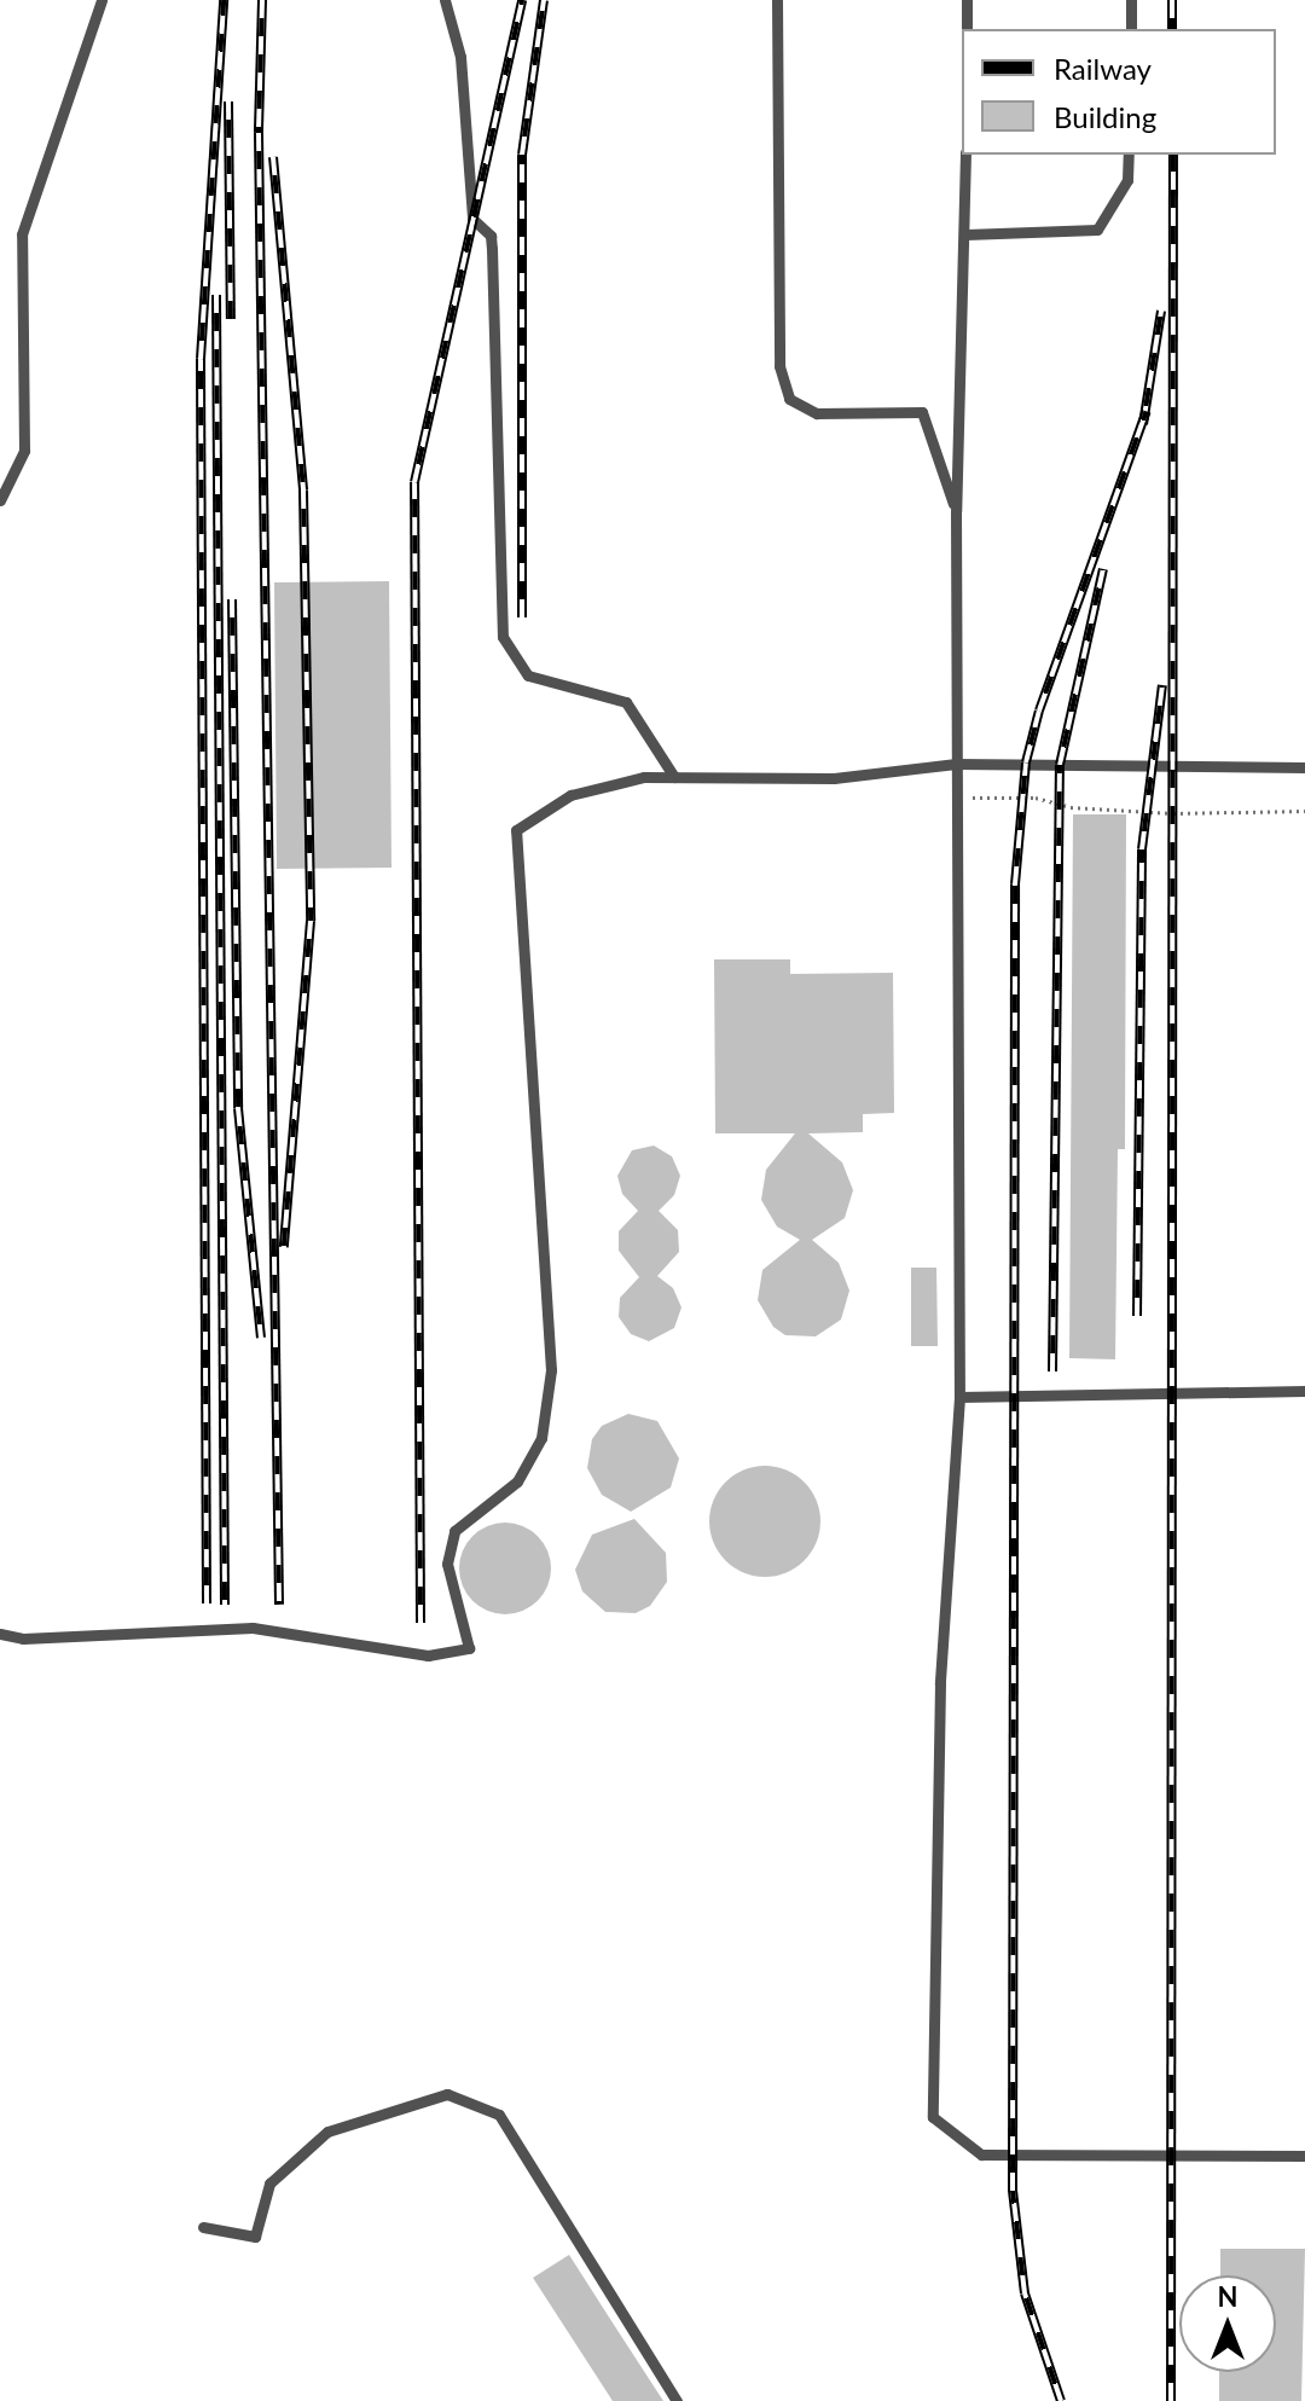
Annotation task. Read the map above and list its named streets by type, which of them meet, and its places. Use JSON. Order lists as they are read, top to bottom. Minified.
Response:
{"legend":["Railway","Building"],"north":"top"}
